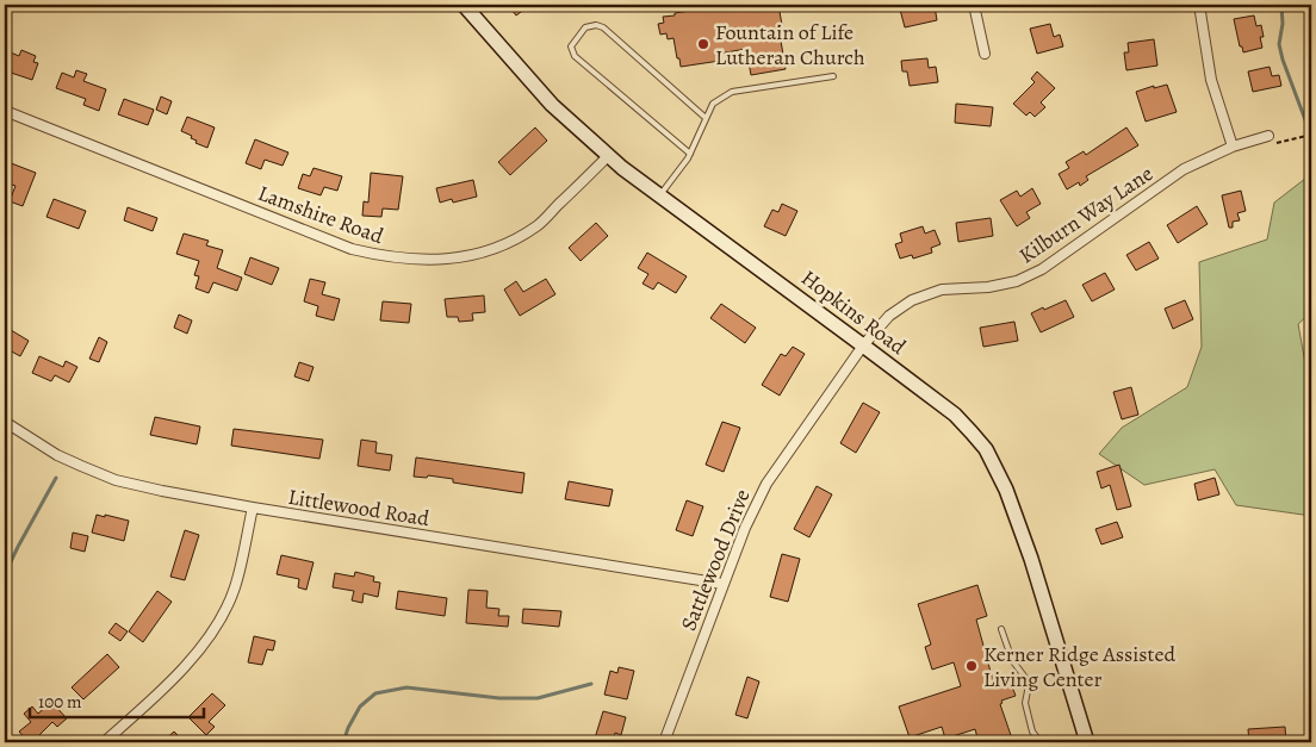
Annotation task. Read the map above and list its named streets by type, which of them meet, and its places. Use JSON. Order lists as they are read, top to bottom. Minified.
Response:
{"streets":{"main road":["Hopkins Road"],"street":["Lamshire Road","Kilburn Way Lane","Littlewood Road","Sattlewood Drive"]},"crossings":[["Lamshire Road","Hopkins Road"],["Kilburn Way Lane","Hopkins Road"],["Kilburn Way Lane","Sattlewood Drive"],["Hopkins Road","Sattlewood Drive"],["Littlewood Road","Sattlewood Drive"]],"places":["Fountain of Life Lutheran Church","Kerner Ridge Assisted Living Center"],"scale_bar":"100 m"}
